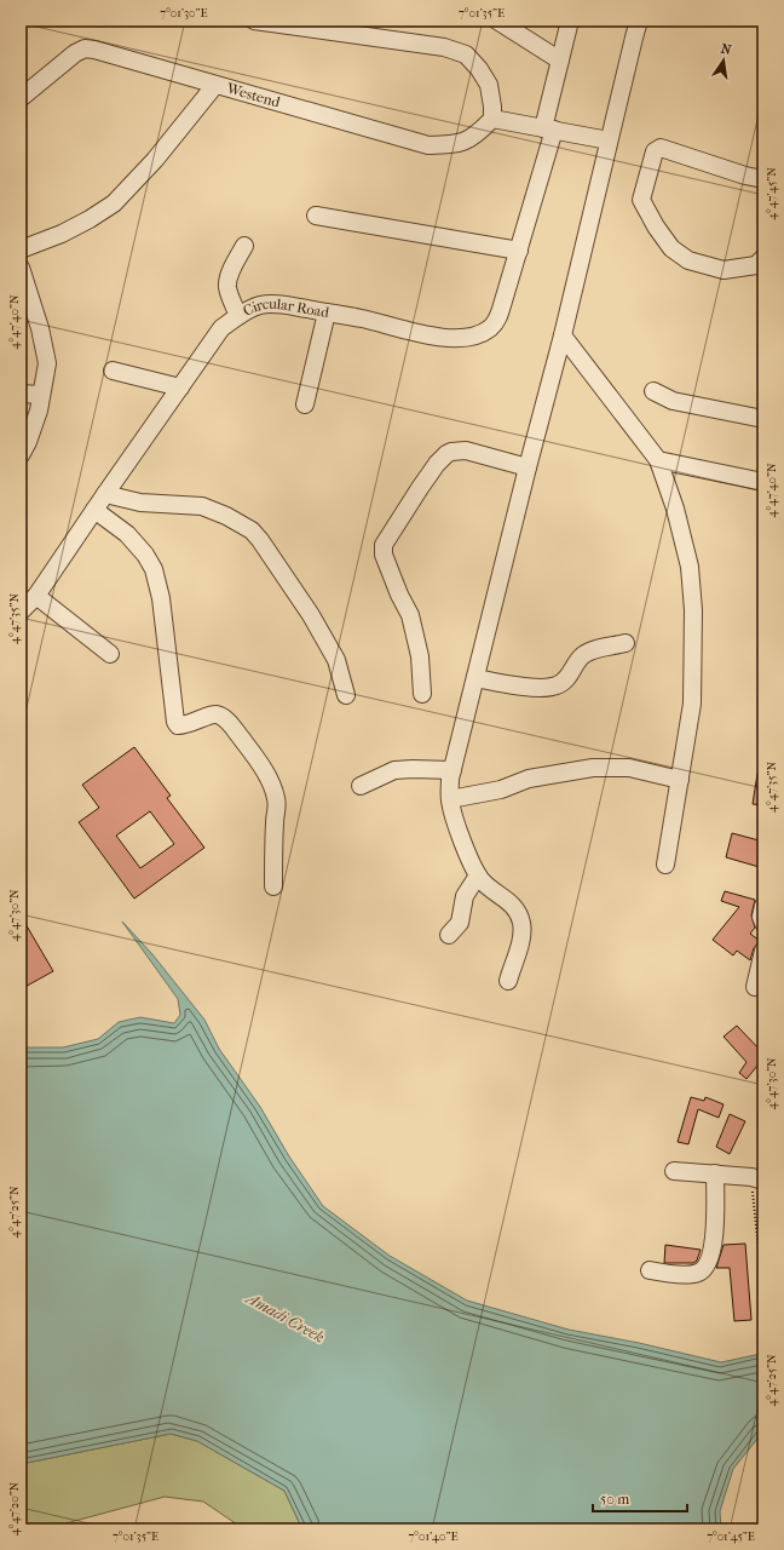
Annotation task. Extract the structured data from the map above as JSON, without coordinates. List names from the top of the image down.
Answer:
{
  "streets": {
    "street": ["Westend", "Circular Road"]
  },
  "water": ["Amadi Creek"],
  "scale_bar": "50 m",
  "north": "top",
  "coordinates": [
    "7°01'30\"E",
    "7°01'35\"E",
    "4°47'45\"N",
    "4°47'40\"N",
    "4°47'35\"N",
    "4°47'30\"N",
    "4°47'25\"N",
    "4°47'20\"N",
    "7°01'40\"E",
    "7°01'45\"E"
  ]
}
